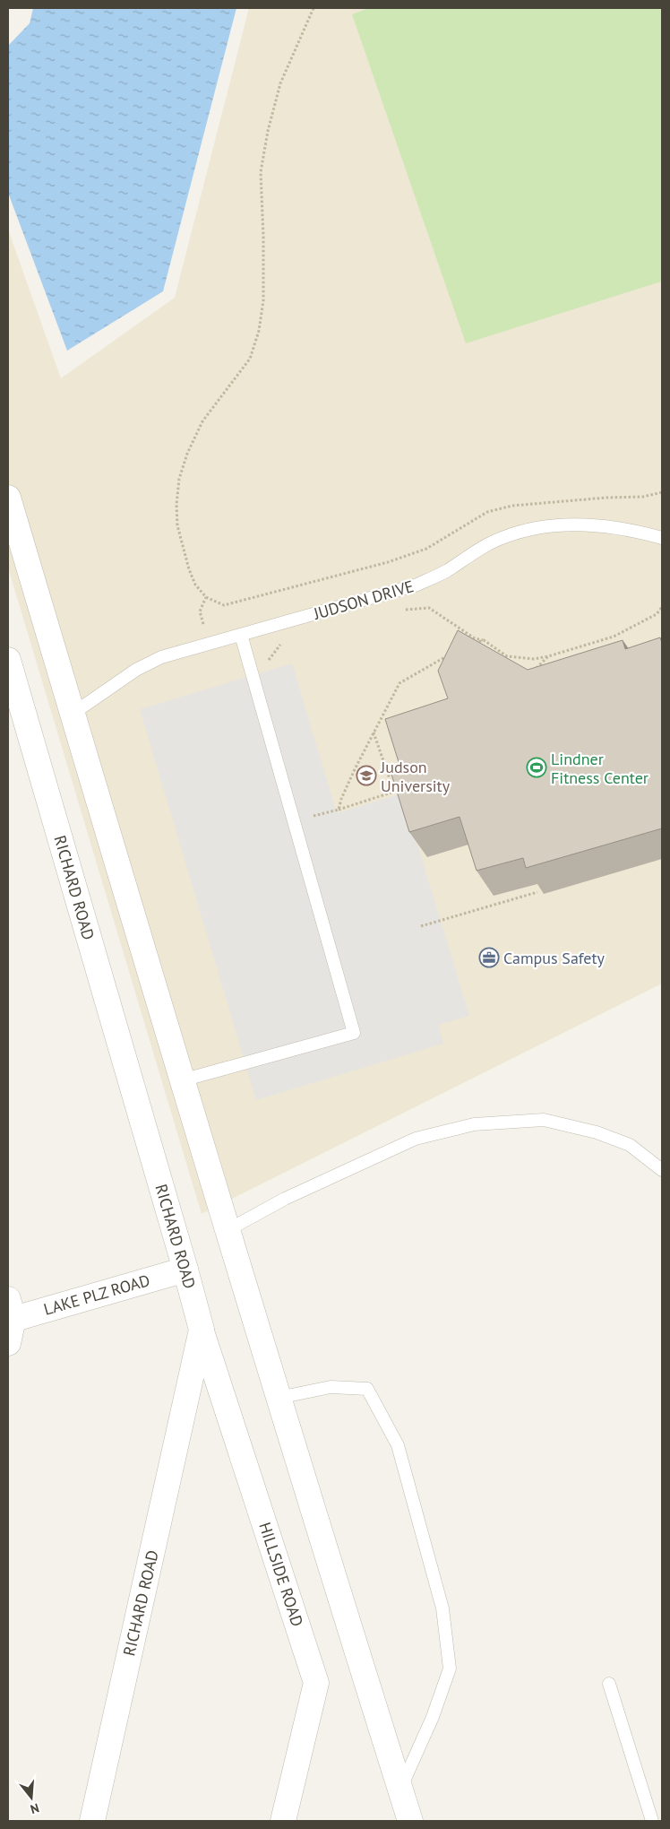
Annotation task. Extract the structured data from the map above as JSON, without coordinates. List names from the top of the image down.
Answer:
{
  "streets": {
    "street": ["RICHARD ROAD", "LAKE PLZ ROAD", "HILLSIDE ROAD"],
    "lane": ["JUDSON DRIVE"]
  },
  "crossings": [
    ["RICHARD ROAD", "LAKE PLZ ROAD"],
    ["RICHARD ROAD", "HILLSIDE ROAD"]
  ],
  "places": {
    "sports": ["Lindner Fitness Center"],
    "school or university": ["Judson University"],
    "office": ["Campus Safety"]
  },
  "north": "bottom"
}
